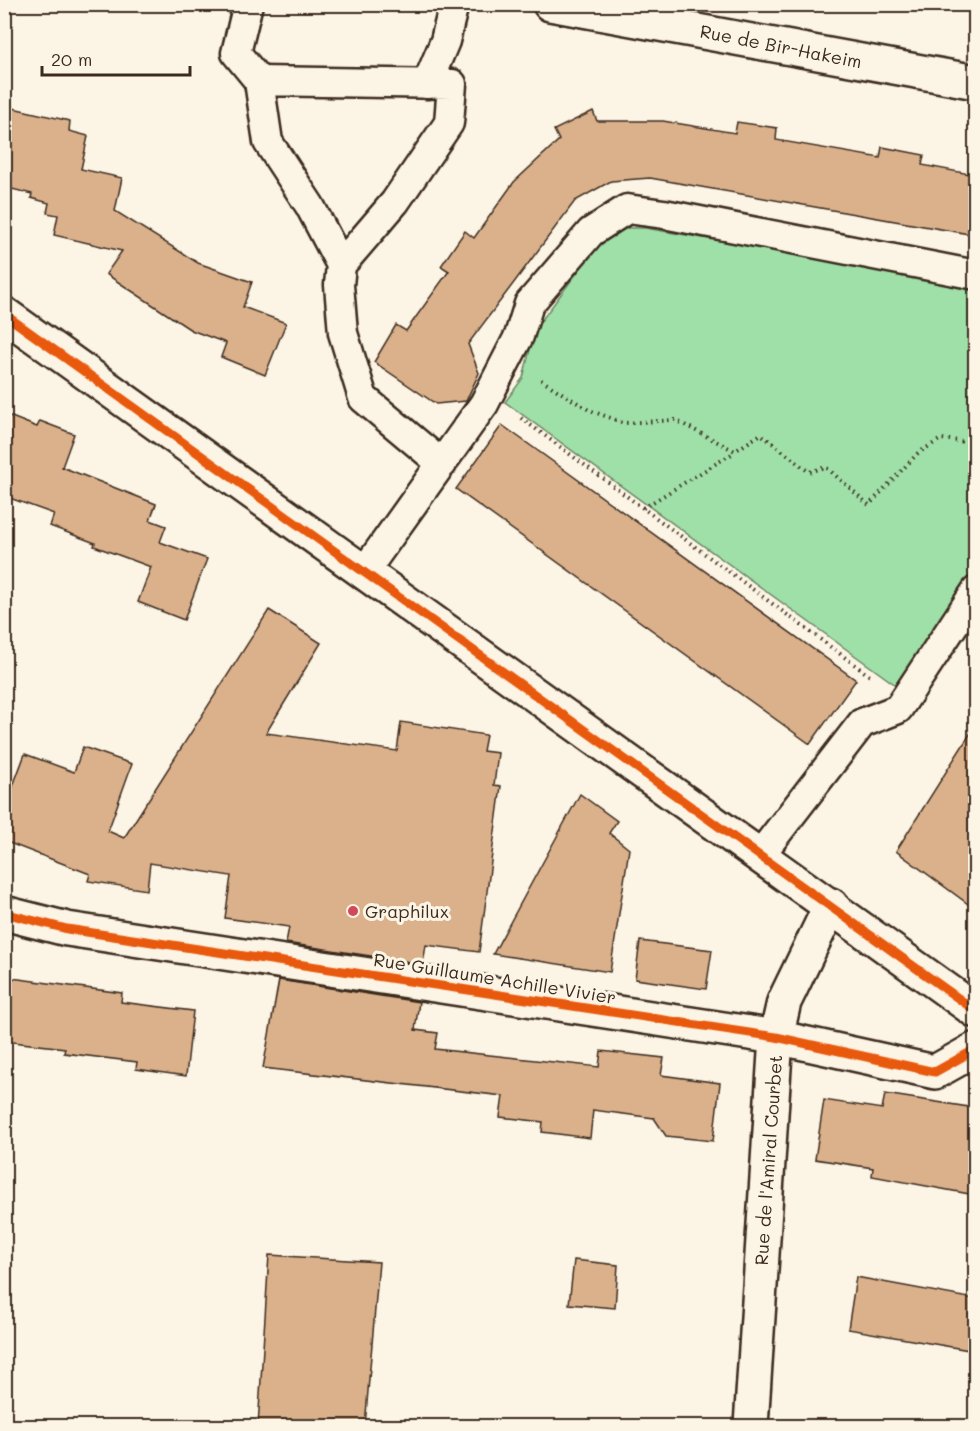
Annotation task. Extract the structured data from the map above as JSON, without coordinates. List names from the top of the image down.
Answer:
{
  "streets": {
    "street": ["Rue de Bir-Hakeim", "Rue Guillaume Achille Vivier", "Rue de l'Amiral Courbet"]
  },
  "crossings": [
    ["Rue Guillaume Achille Vivier", "Rue de l'Amiral Courbet"]
  ],
  "places": ["Graphilux"],
  "scale_bar": "20 m"
}
